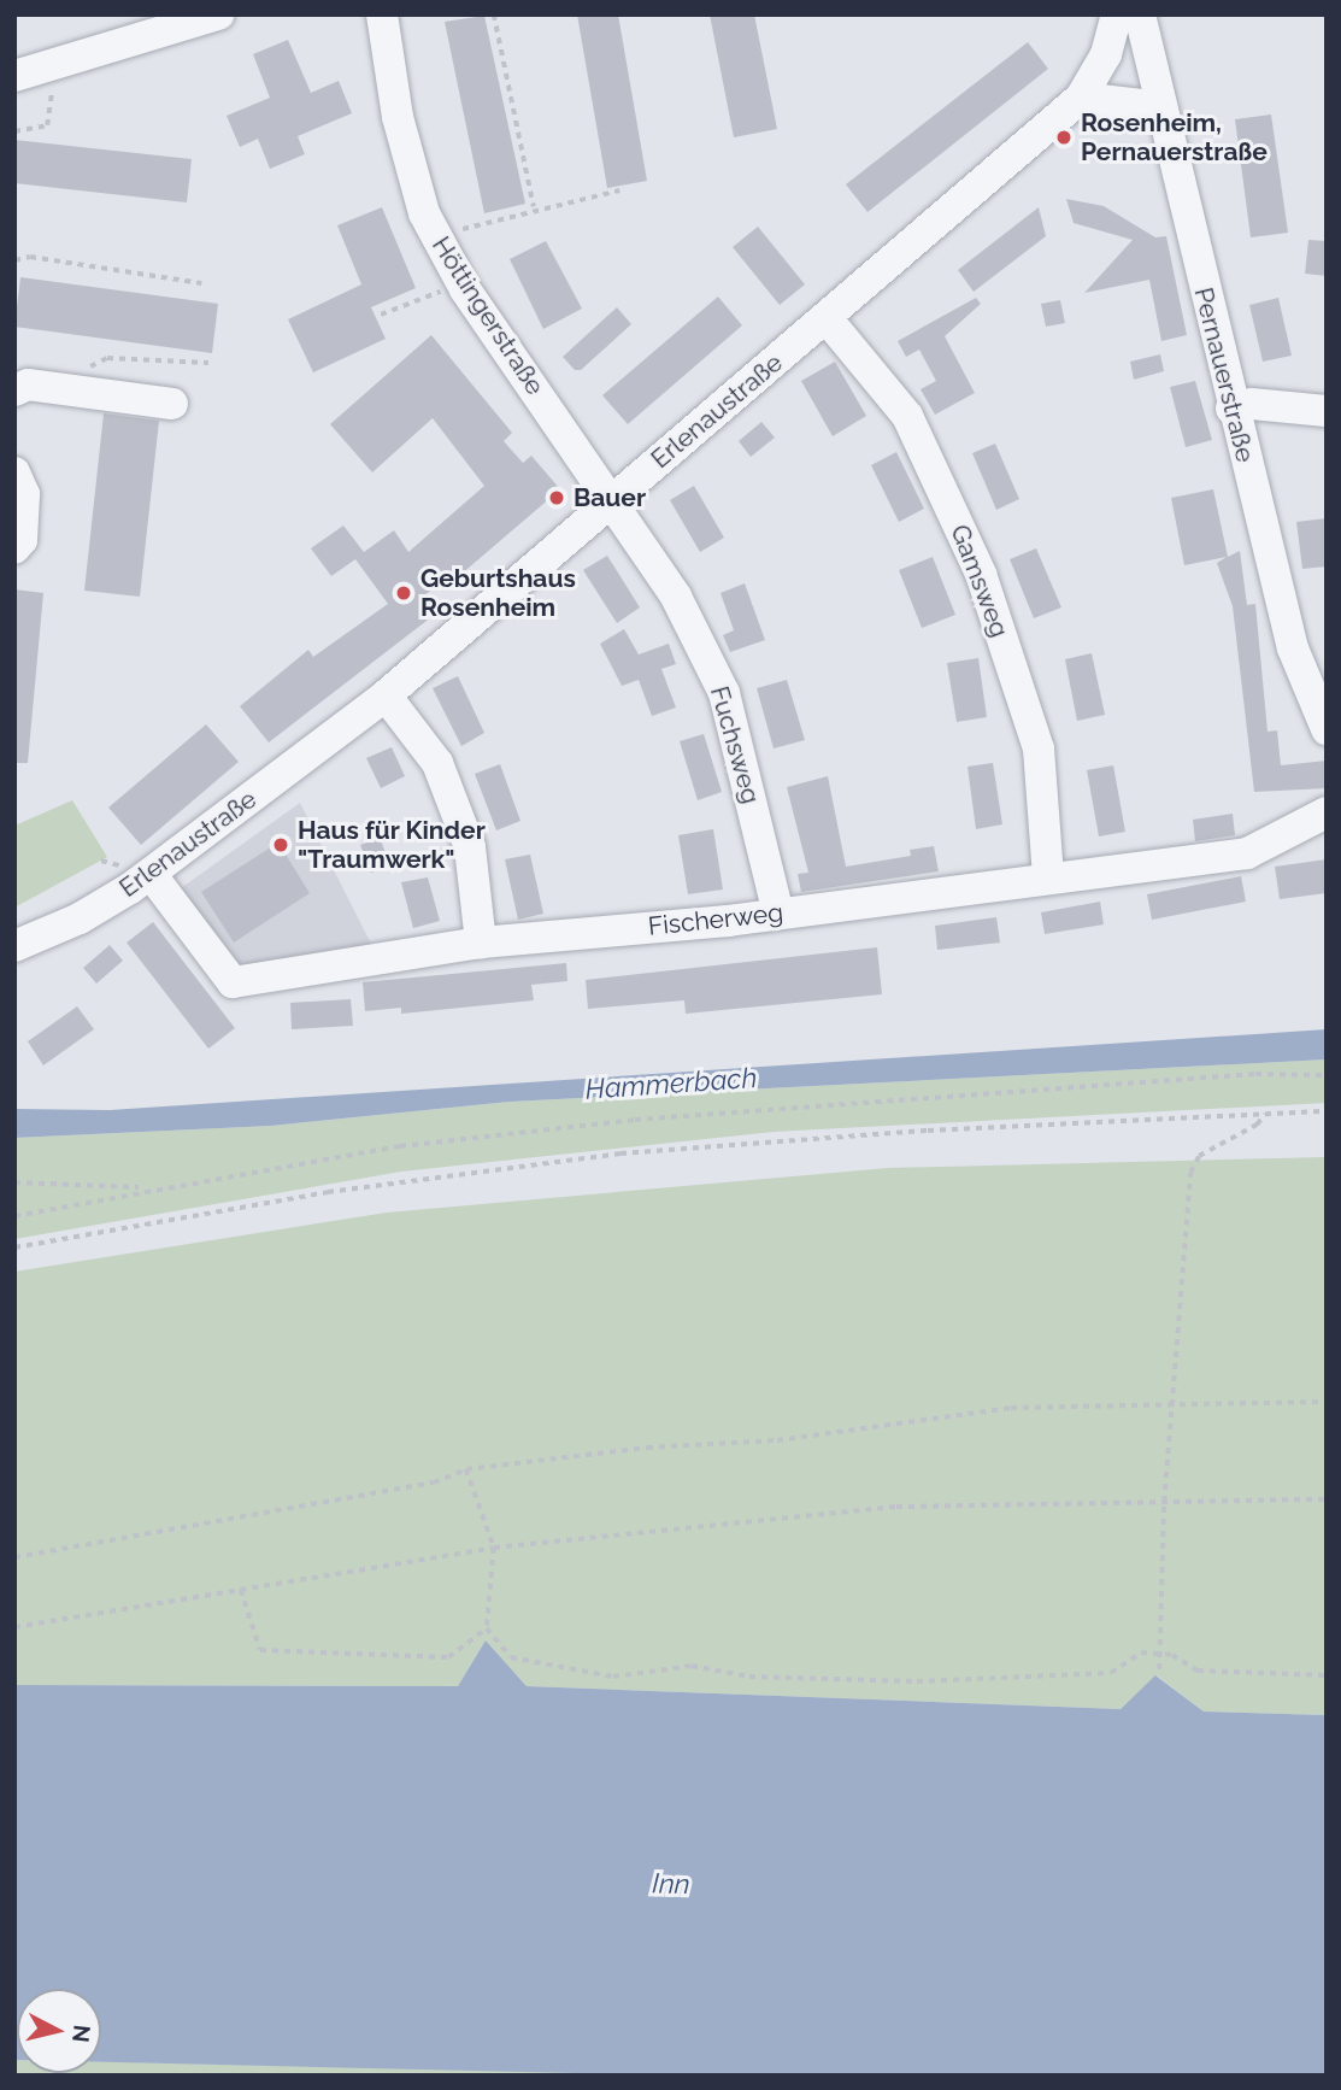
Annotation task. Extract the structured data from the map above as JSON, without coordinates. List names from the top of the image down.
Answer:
{
  "streets": {
    "street": [
      "Höttingerstraße",
      "Pernauerstraße",
      "Erlenaustraße",
      "Gamsweg",
      "Fuchsweg",
      "Fischerweg"
    ]
  },
  "crossings": [
    ["Höttingerstraße", "Erlenaustraße"],
    ["Höttingerstraße", "Fuchsweg"],
    ["Erlenaustraße", "Gamsweg"],
    ["Erlenaustraße", "Fuchsweg"],
    ["Erlenaustraße", "Fischerweg"],
    ["Gamsweg", "Fischerweg"],
    ["Fuchsweg", "Fischerweg"]
  ],
  "water": ["Hammerbach", "Inn"],
  "places": [
    "Rosenheim, Pernauerstraße",
    "Bauer",
    "Geburtshaus Rosenheim",
    "Haus für Kinder \"Traumwerk\""
  ],
  "north": "right"
}
